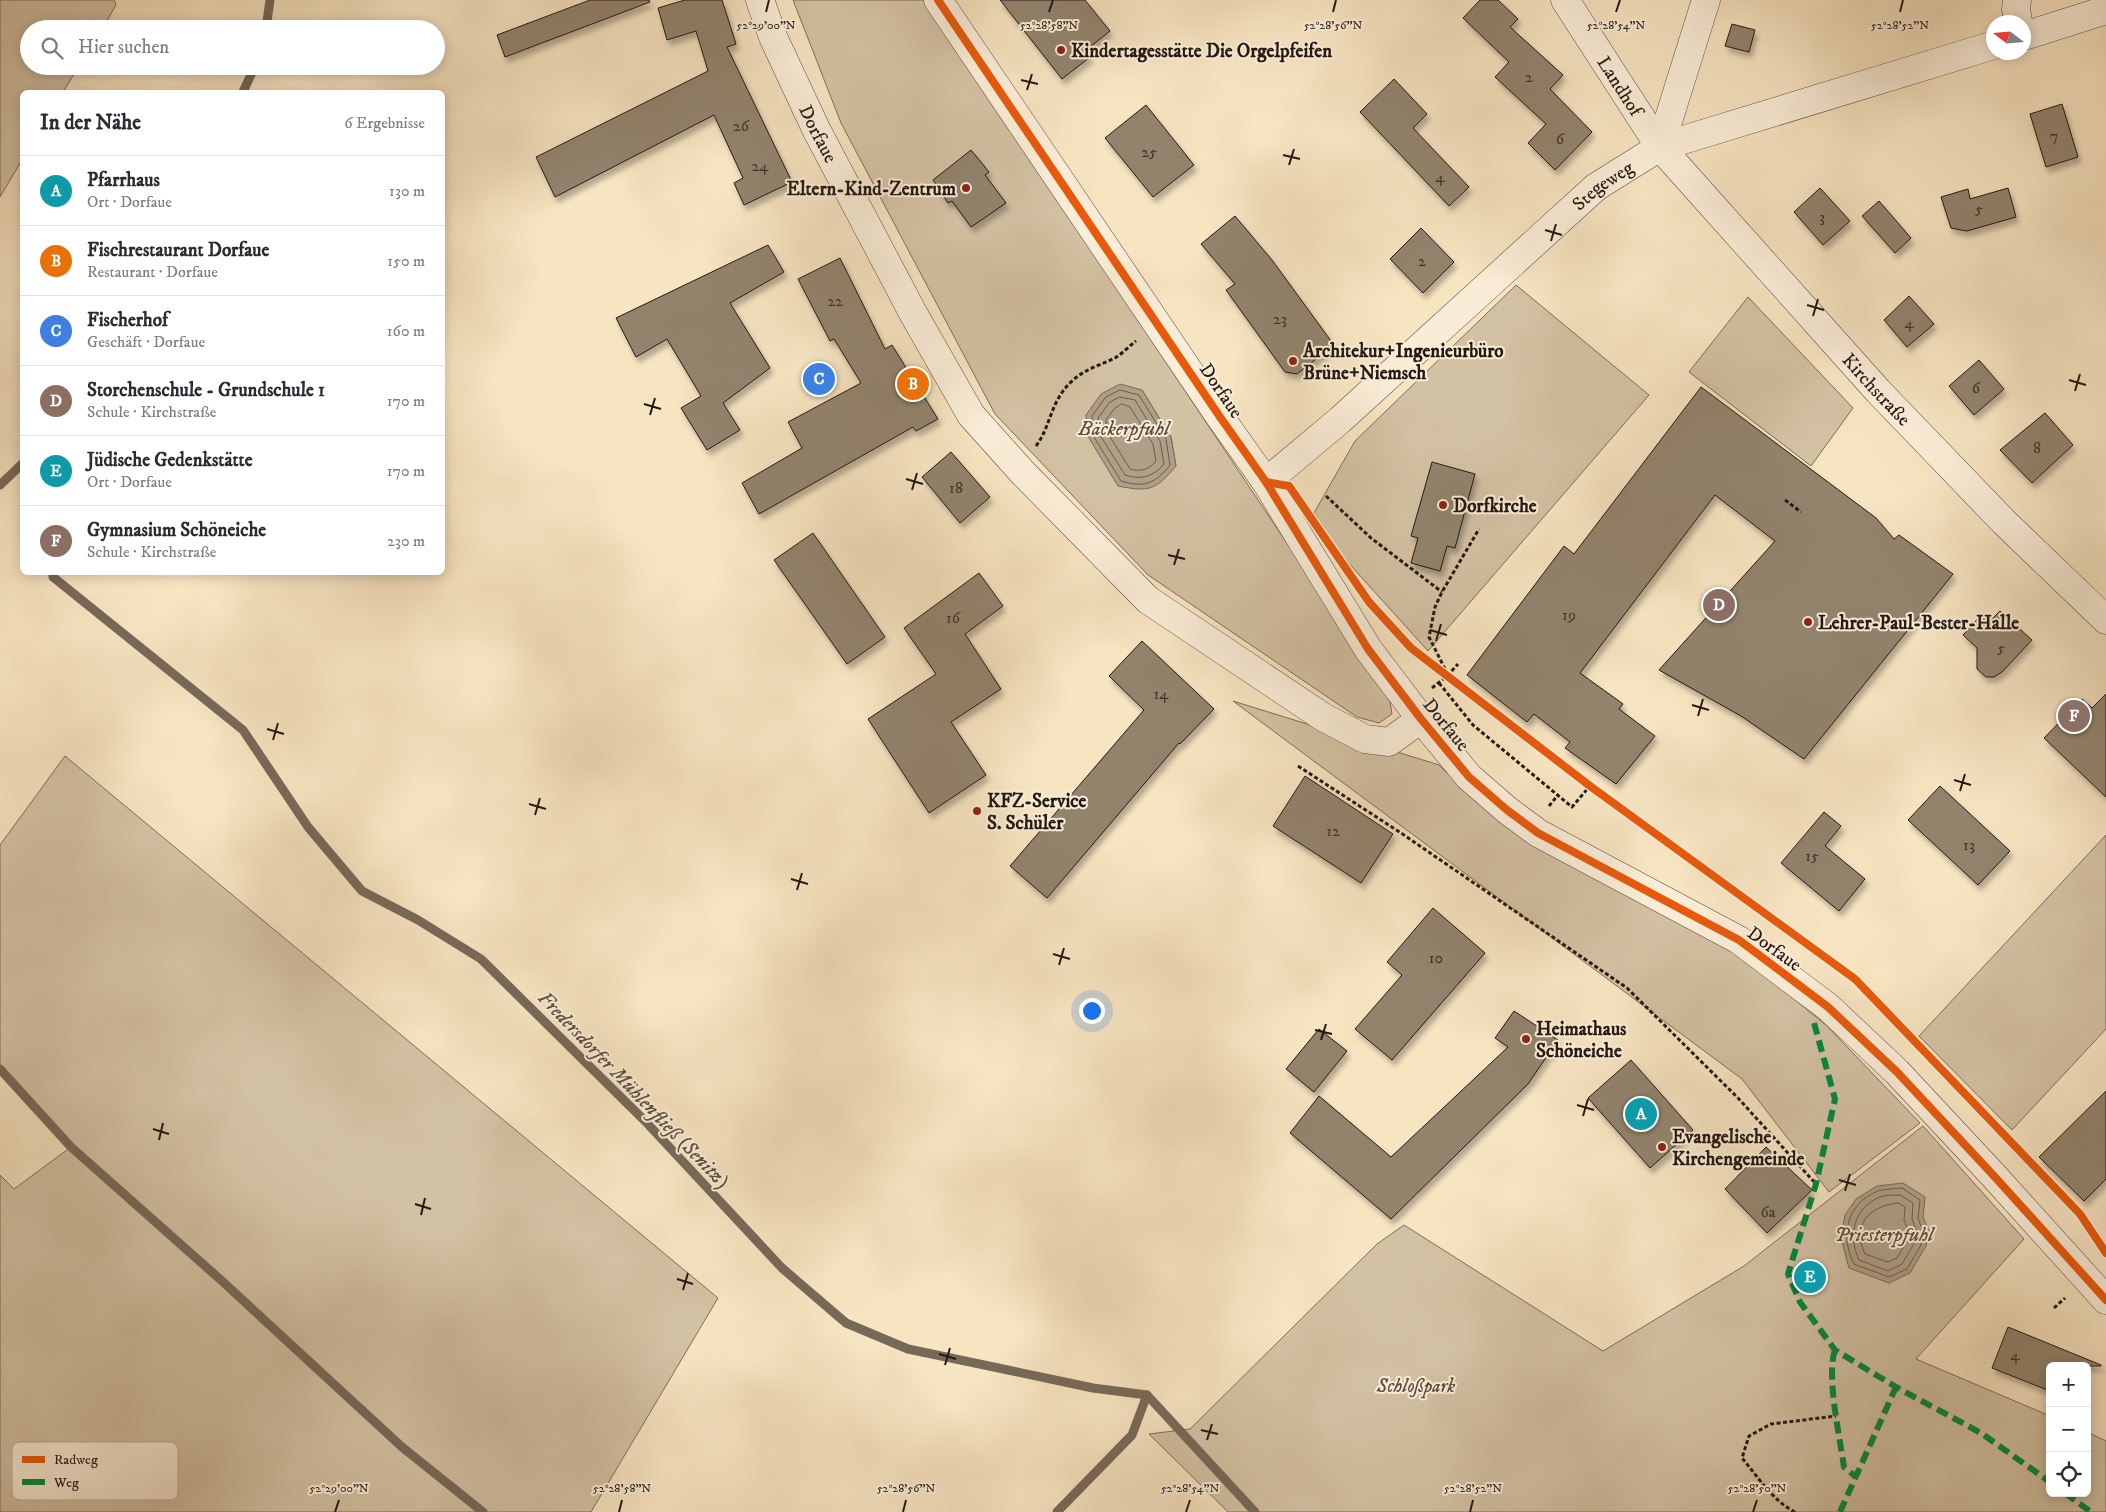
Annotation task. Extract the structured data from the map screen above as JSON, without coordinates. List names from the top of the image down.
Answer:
{
  "streets": {
    "street": [
      "Landhof",
      "Dorfaue",
      "Stegeweg",
      "Kirchstraße"
    ]
  },
  "crossings": [
    ["Landhof", "Stegeweg"],
    ["Landhof", "Kirchstraße"],
    ["Dorfaue", "Stegeweg"],
    ["Stegeweg", "Kirchstraße"]
  ],
  "water": ["Bäckerpfuhl", "Fredersdorfer Mühlenfließ (Senitz)", "Priesterpfuhl"],
  "parks": ["Schloßpark"],
  "places": [
    "Kindertagesstätte Die Orgelpfeifen",
    "Eltern-Kind-Zentrum",
    "Architekur+Ingenieurbüro Brüne+Niemsch",
    "Dorfkirche",
    "Lehrer-Paul-Bester-Halle",
    "KFZ-Service S. Schüler",
    "Heimathaus Schöneiche",
    "Evangelische Kirchengemeinde"
  ],
  "house_numbers": [
    "2",
    "26",
    "7",
    "6",
    "25",
    "24",
    "4",
    "5",
    "3",
    "2",
    "22",
    "23",
    "4",
    "6",
    "8",
    "18",
    "19",
    "16",
    "5",
    "14",
    "12",
    "13",
    "15",
    "10",
    "6a",
    "4"
  ],
  "legend": ["Radweg", "Weg"],
  "north": "left",
  "page": {
    "search": "Hier suchen",
    "heading": ["In der Nähe", "6 Ergebnisse"],
    "list": [
      {
        "mark": "A",
        "name": "Pfarrhaus",
        "note": "Ort · Dorfaue",
        "value": "130 m"
      },
      {
        "mark": "B",
        "name": "Fischrestaurant Dorfaue",
        "note": "Restaurant · Dorfaue",
        "value": "150 m"
      },
      {
        "mark": "C",
        "name": "Fischerhof",
        "note": "Geschäft · Dorfaue",
        "value": "160 m"
      },
      {
        "mark": "D",
        "name": "Storchenschule - Grundschule 1",
        "note": "Schule · Kirchstraße",
        "value": "170 m"
      },
      {
        "mark": "E",
        "name": "Jüdische Gedenkstätte",
        "note": "Ort · Dorfaue",
        "value": "170 m"
      },
      {
        "mark": "F",
        "name": "Gymnasium Schöneiche",
        "note": "Schule · Kirchstraße",
        "value": "230 m"
      }
    ],
    "pins": [
      "C",
      "B",
      "D",
      "F",
      "A",
      "E"
    ],
    "map_buttons": ["+", "−"]
  },
  "coordinates": [
    "52°29'00\"N",
    "52°28'58\"N",
    "52°28'56\"N",
    "52°28'54\"N",
    "52°28'52\"N",
    "52°28'50\"N"
  ]
}
